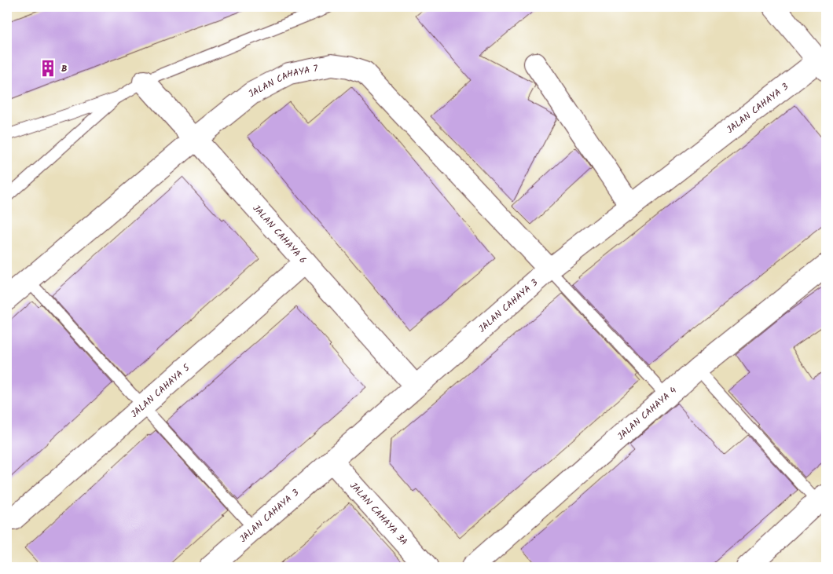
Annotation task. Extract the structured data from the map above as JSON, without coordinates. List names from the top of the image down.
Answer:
{
  "streets": {
    "street": [
      "JALAN CAHAYA 7",
      "JALAN CAHAYA 3",
      "JALAN CAHAYA 6",
      "JALAN CAHAYA 5",
      "JALAN CAHAYA 4",
      "JALAN CAHAYA 3A"
    ]
  },
  "crossings": [
    ["JALAN CAHAYA 7", "JALAN CAHAYA 3"],
    ["JALAN CAHAYA 7", "JALAN CAHAYA 6"],
    ["JALAN CAHAYA 3", "JALAN CAHAYA 6"],
    ["JALAN CAHAYA 3", "JALAN CAHAYA 3A"],
    ["JALAN CAHAYA 6", "JALAN CAHAYA 5"]
  ],
  "places": {
    "building": ["B"]
  }
}
